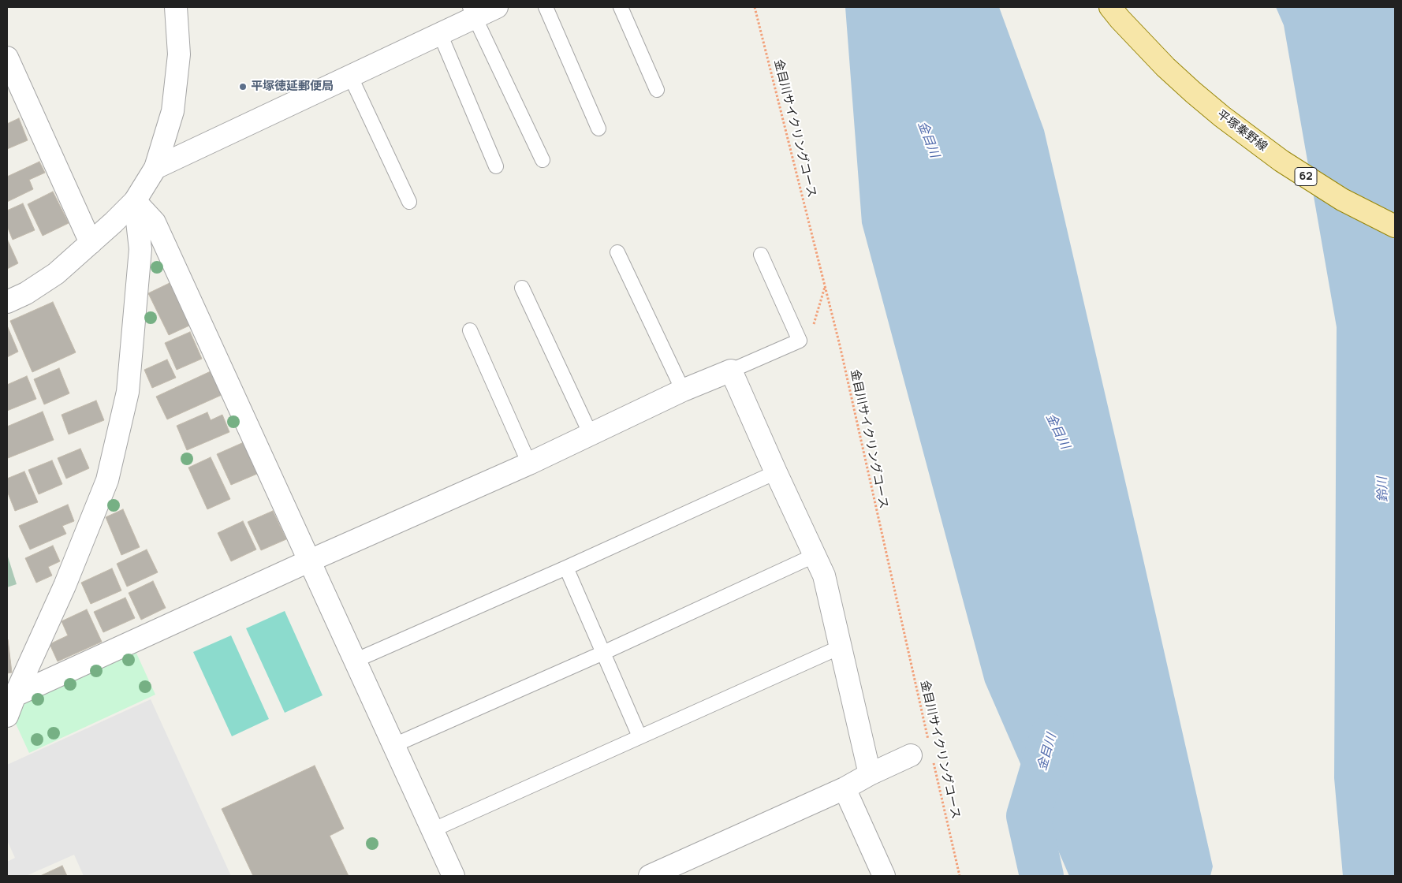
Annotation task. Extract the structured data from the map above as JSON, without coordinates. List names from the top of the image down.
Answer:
{
  "streets": {
    "main road": ["平塚秦野線", "62"],
    "path": ["金目川サイクリングコース"]
  },
  "water": ["金目川", "鈴川"],
  "places": ["平塚徳延郵便局"]
}
